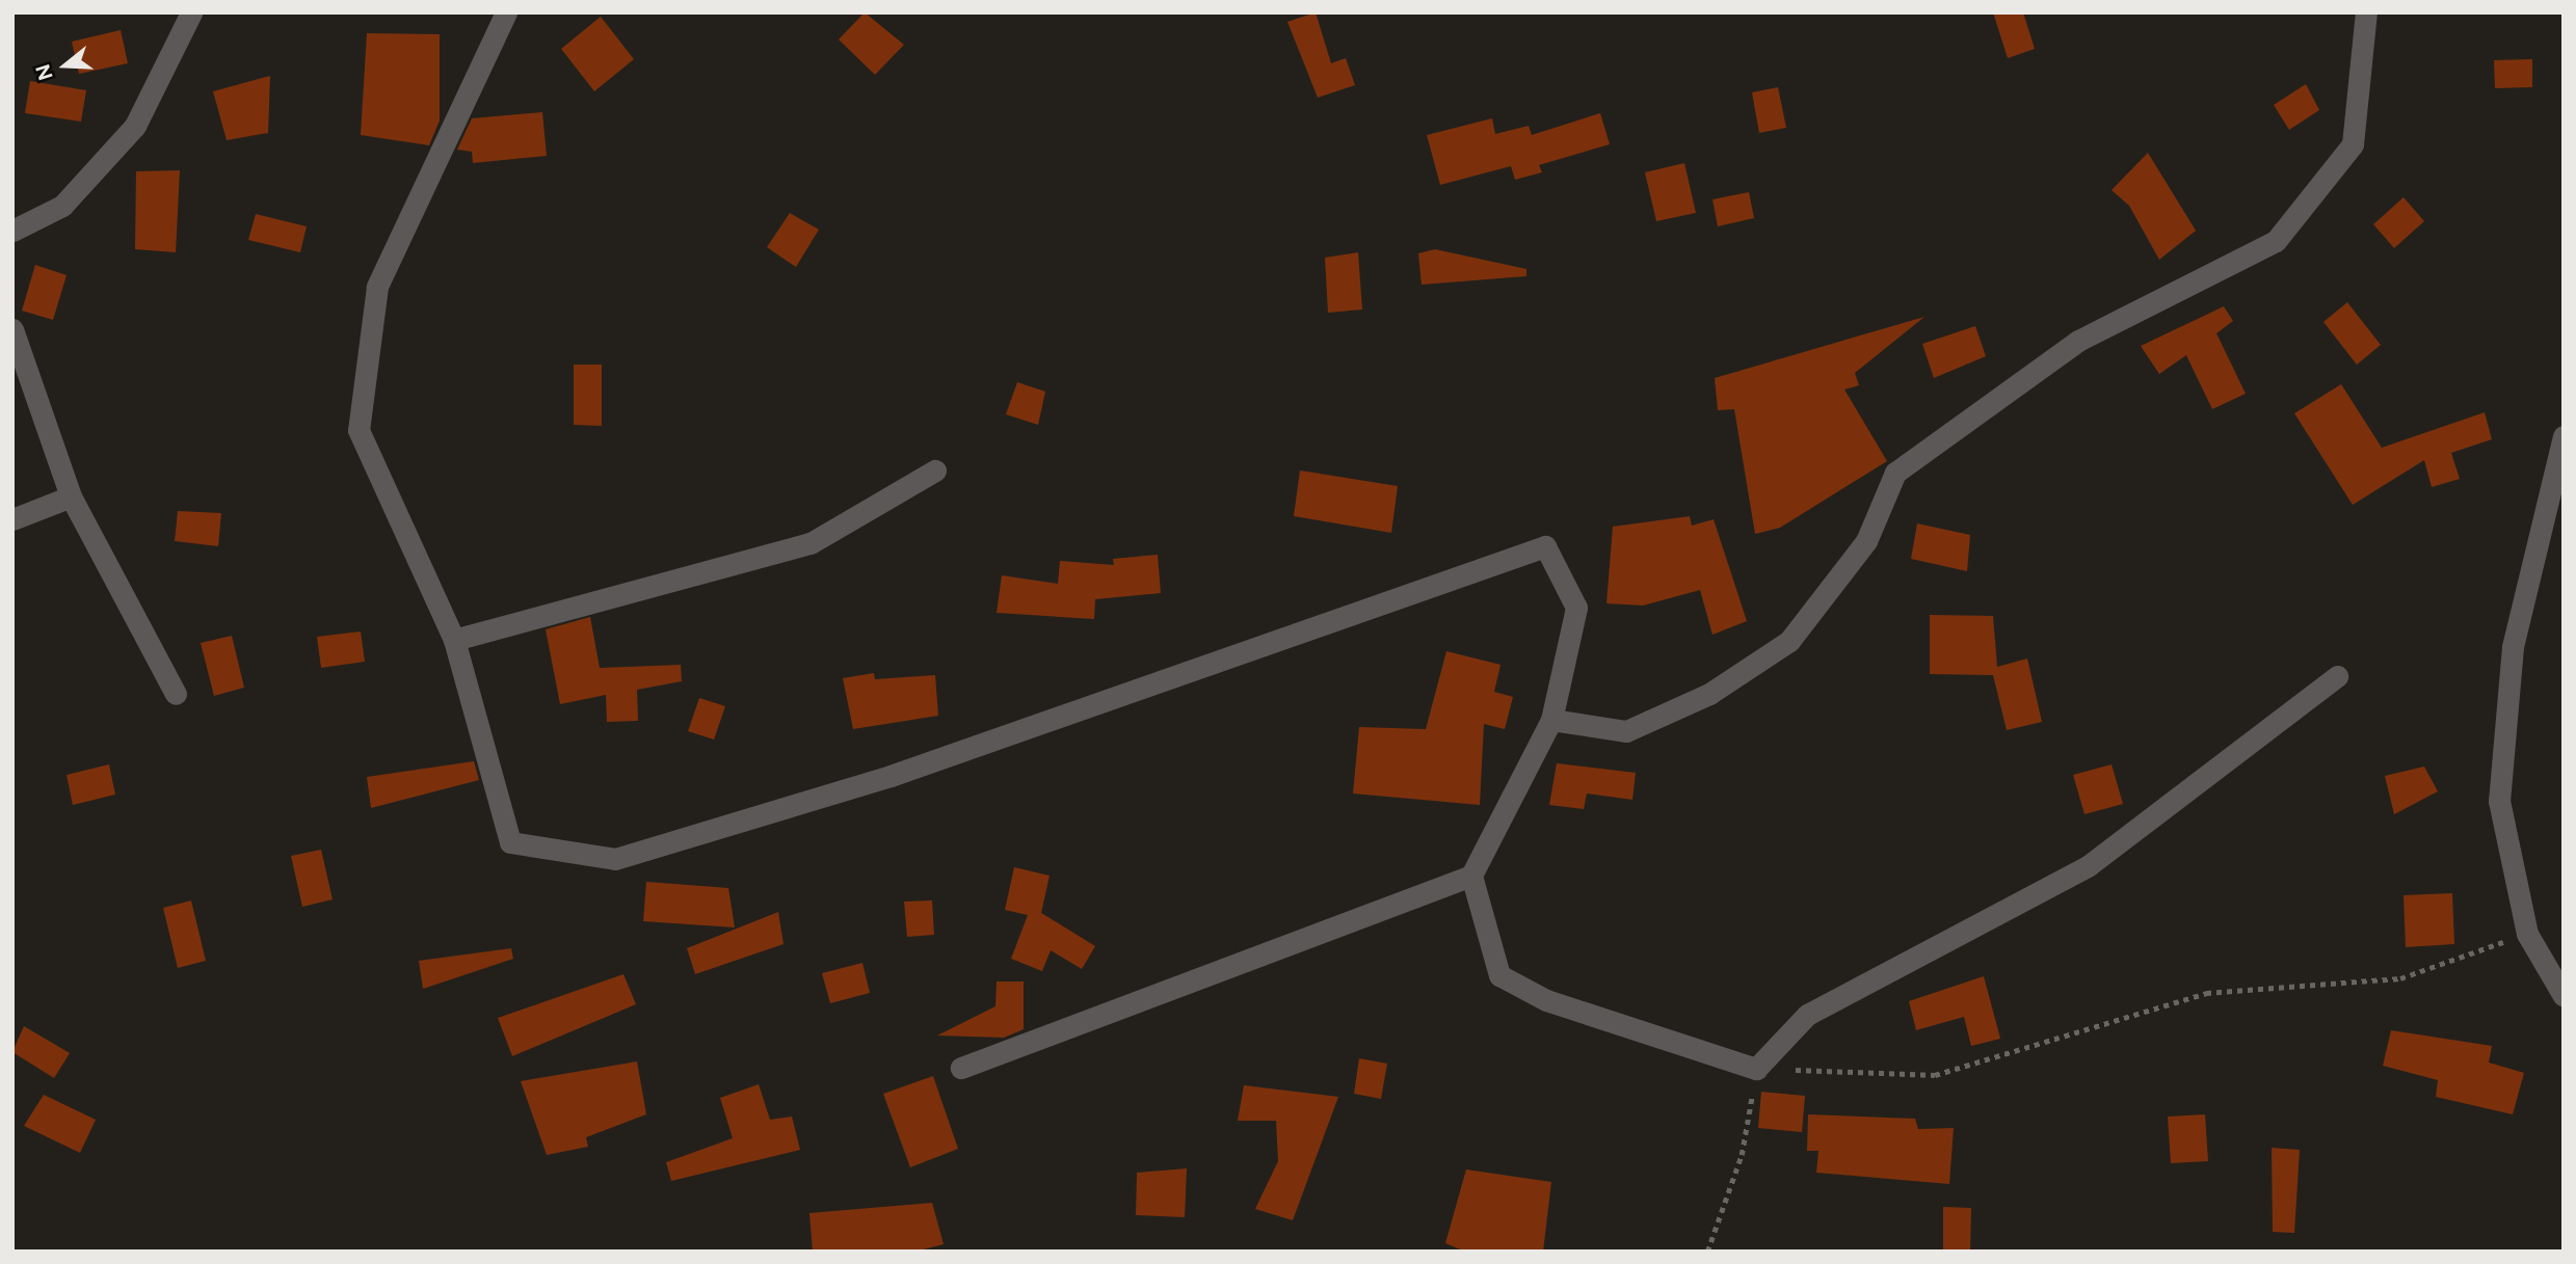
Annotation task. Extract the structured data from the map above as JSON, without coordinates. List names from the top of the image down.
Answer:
{
  "north": "left"
}
